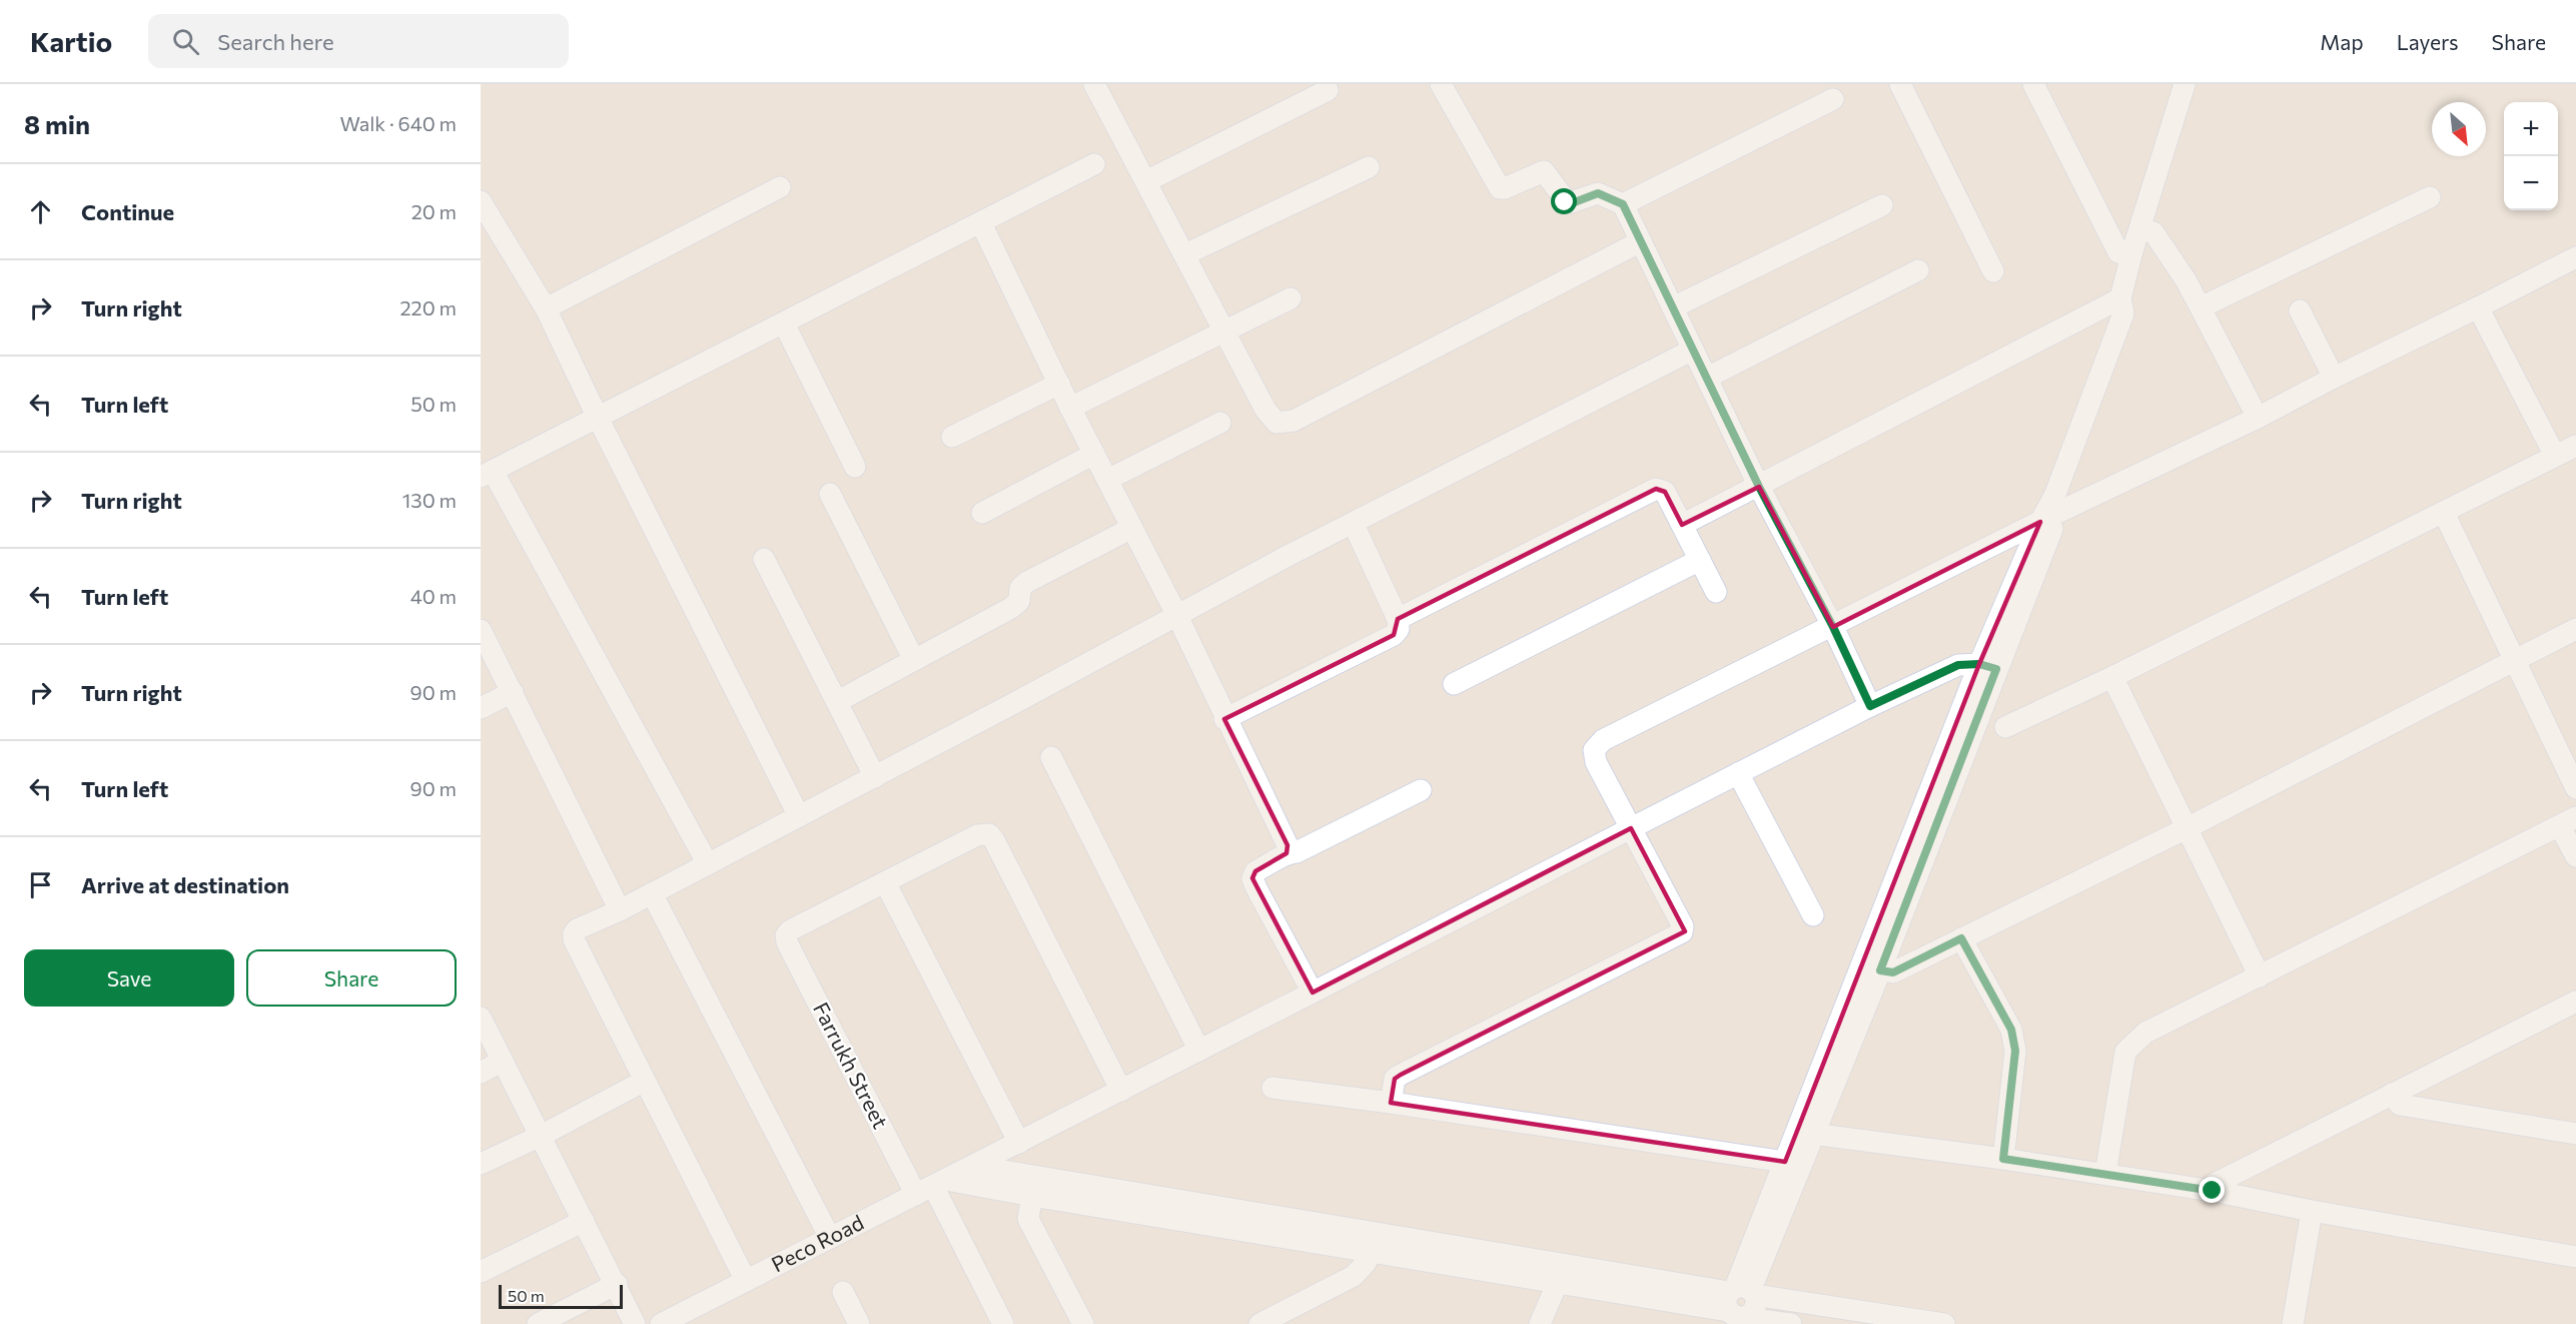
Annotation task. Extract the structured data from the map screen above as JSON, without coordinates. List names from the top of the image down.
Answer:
{
  "streets": {
    "street": ["Farrukh Street", "Peco Road"]
  },
  "crossings": [
    ["Farrukh Street", "Peco Road"]
  ],
  "scale_bar": "50 m",
  "north": "bottom right",
  "page": {
    "header": "Kartio",
    "search": "Search here",
    "nav": ["Map", "Layers", "Share"],
    "heading": ["8 min", "Walk · 640 m"],
    "map_buttons": ["+", "−"],
    "list": [
      ["Continue", "20 m"],
      ["Turn right", "220 m"],
      ["Turn left", "50 m"],
      ["Turn right", "130 m"],
      ["Turn left", "40 m"],
      ["Turn right", "90 m"],
      ["Turn left", "90 m"],
      "Arrive at destination"
    ],
    "buttons": ["Save", "Share"],
    "scale": "50 m"
  }
}
